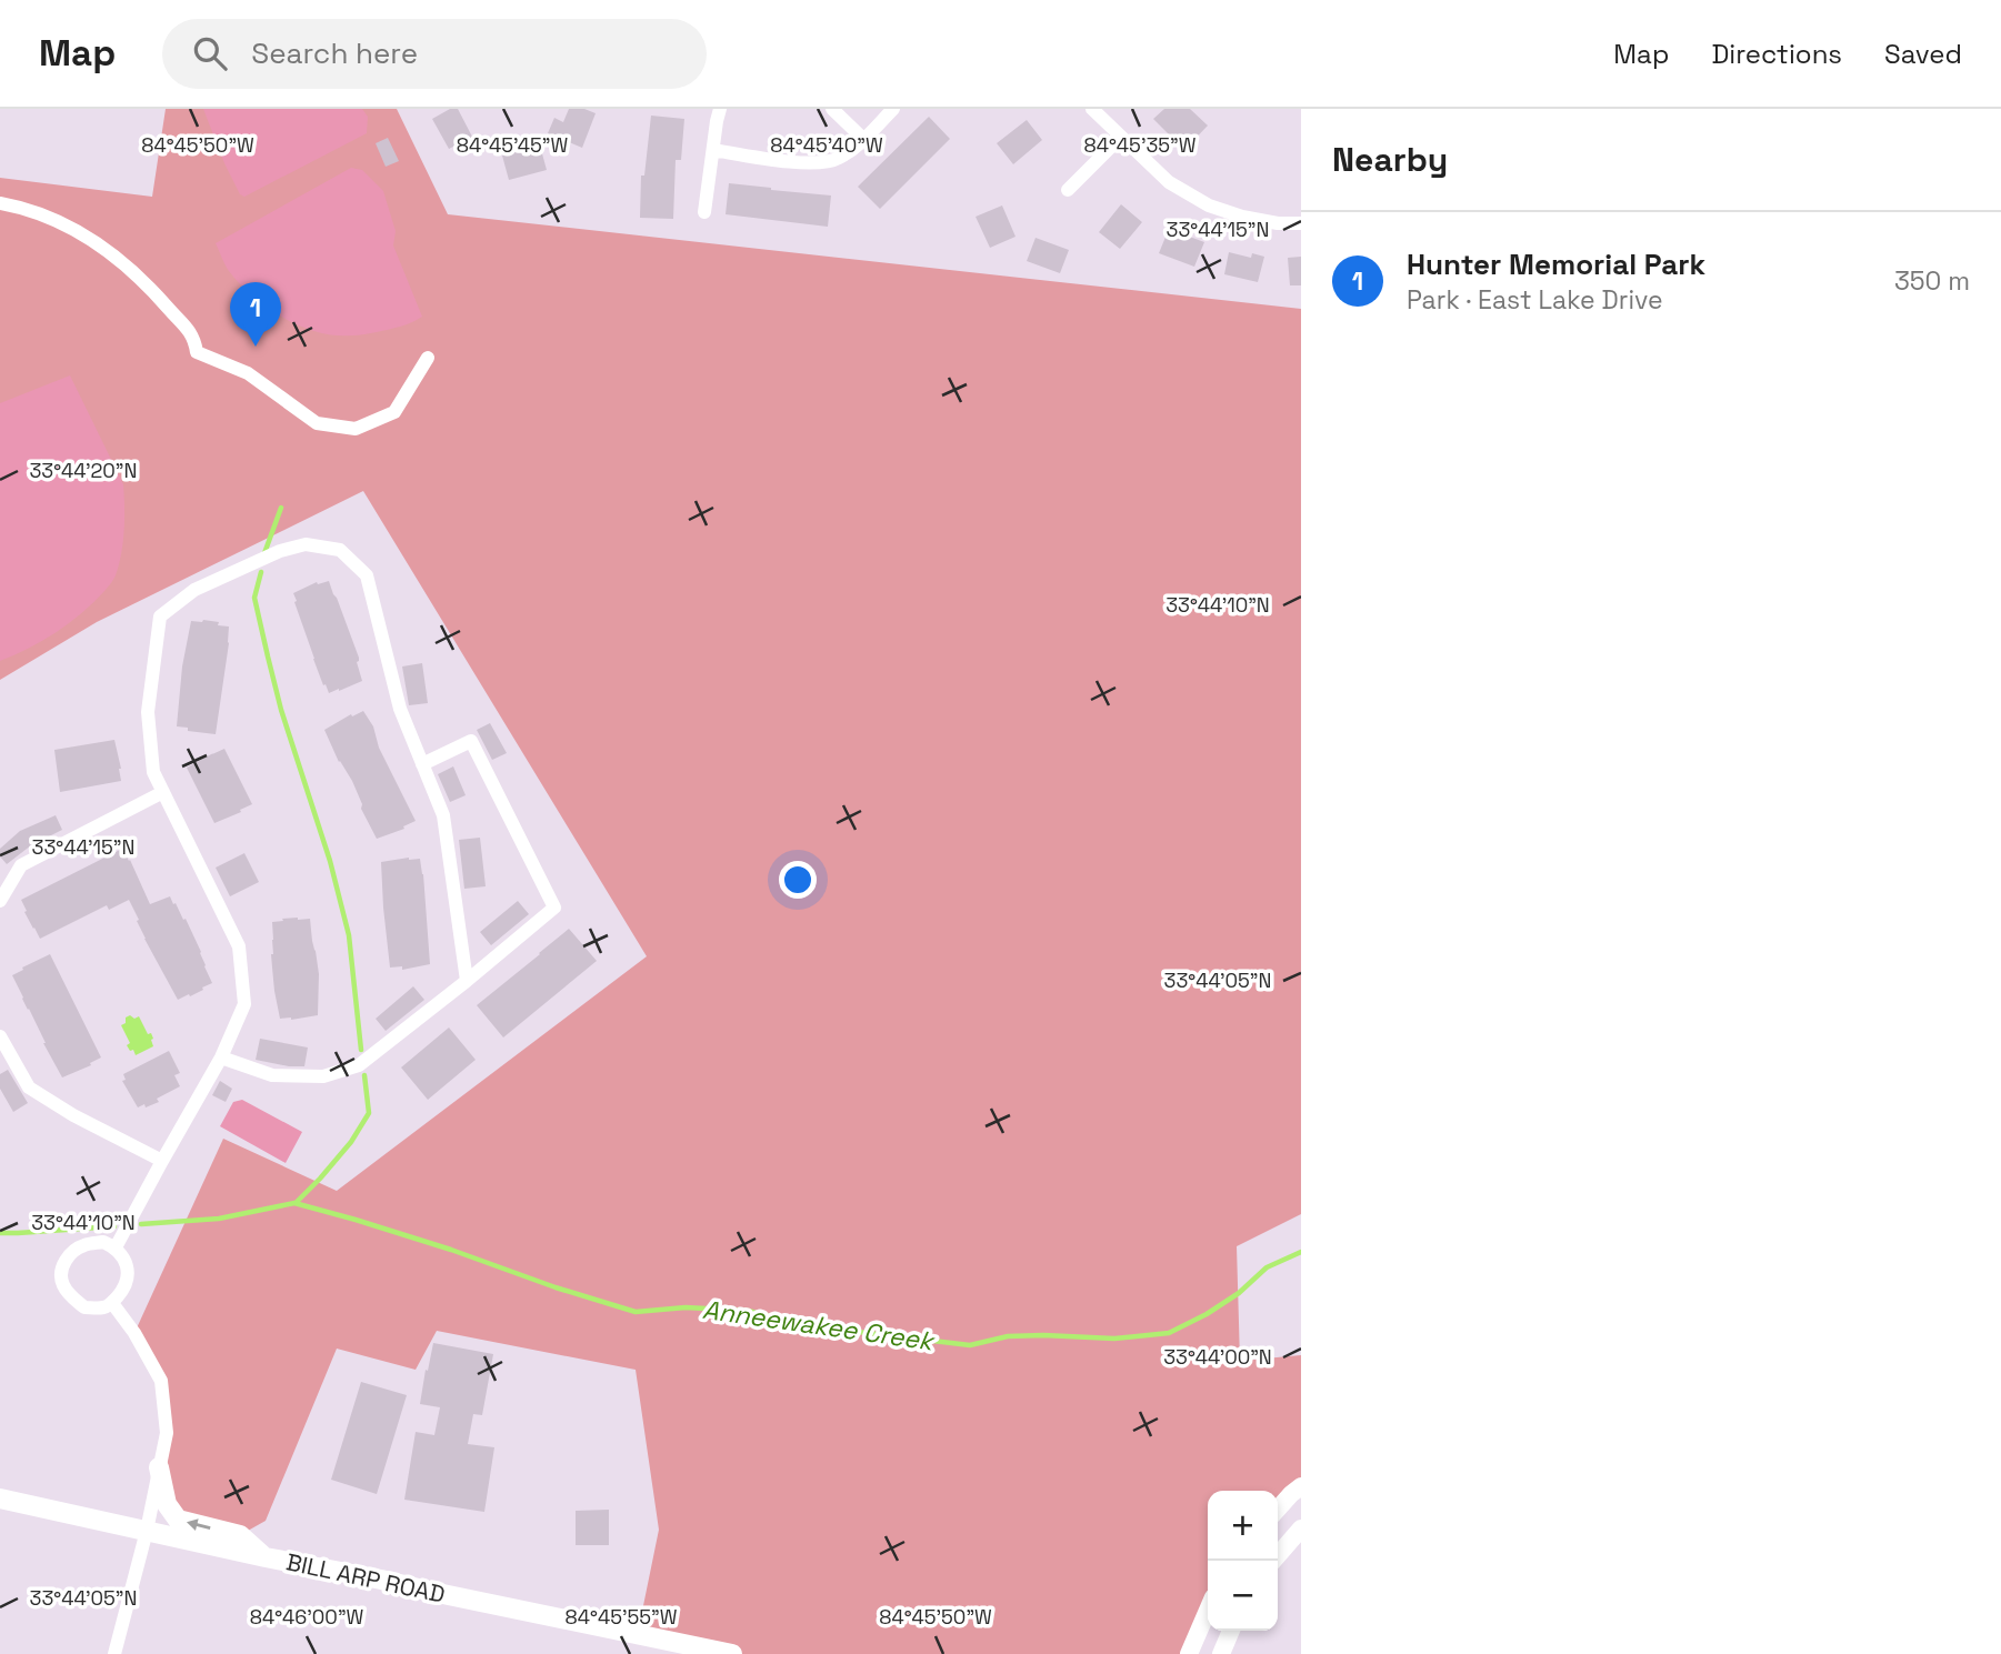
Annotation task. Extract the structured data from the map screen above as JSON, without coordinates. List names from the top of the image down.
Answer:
{
  "streets": {
    "main road": ["BILL ARP ROAD"]
  },
  "water": ["Anneewakee Creek"],
  "page": {
    "header": "Map",
    "search": "Search here",
    "nav": ["Map", "Directions", "Saved"],
    "heading": "Nearby",
    "list": [
      {
        "mark": "1",
        "name": "Hunter Memorial Park",
        "note": "Park · East Lake Drive",
        "value": "350 m"
      }
    ],
    "pins": "1",
    "map_buttons": ["+", "−"]
  },
  "coordinates": [
    "84°45'50\"W",
    "84°45'45\"W",
    "84°45'40\"W",
    "84°45'35\"W",
    "33°44'15\"N",
    "33°44'20\"N",
    "33°44'10\"N",
    "33°44'05\"N",
    "33°44'00\"N",
    "84°46'00\"W",
    "84°45'55\"W"
  ]
}
